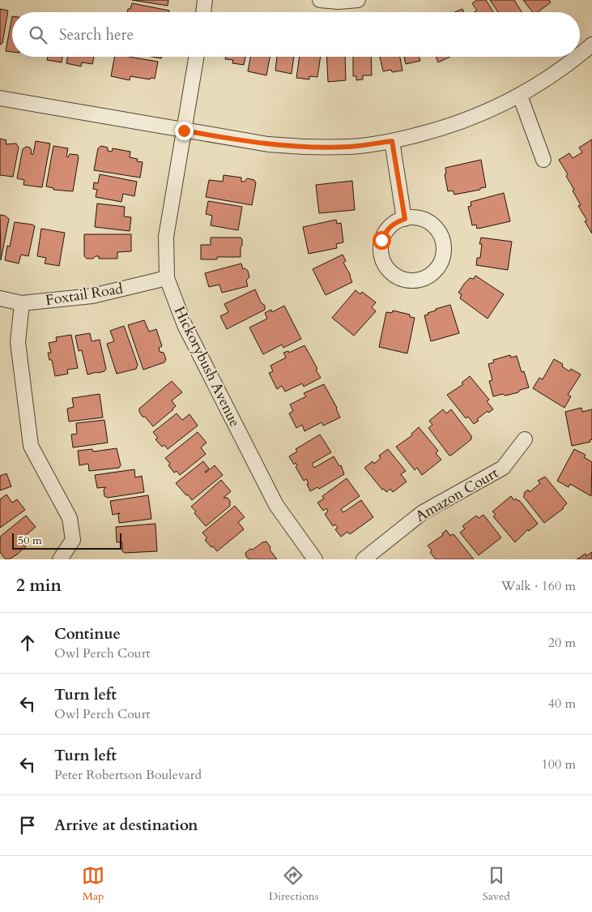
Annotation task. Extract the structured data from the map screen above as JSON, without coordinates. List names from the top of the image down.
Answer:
{
  "streets": {
    "street": ["Foxtail Road", "Hickorybush Avenue", "Amazon Court"]
  },
  "crossings": [
    ["Foxtail Road", "Hickorybush Avenue"]
  ],
  "scale_bar": "50 m",
  "page": {
    "search": "Search here",
    "scale": "50 m",
    "heading": ["2 min", "Walk · 160 m"],
    "list": [
      ["Continue", "Owl Perch Court", "20 m"],
      ["Turn left", "Owl Perch Court", "40 m"],
      ["Turn left", "Peter Robertson Boulevard", "100 m"],
      "Arrive at destination"
    ],
    "nav": ["Map", "Directions", "Saved"]
  }
}
